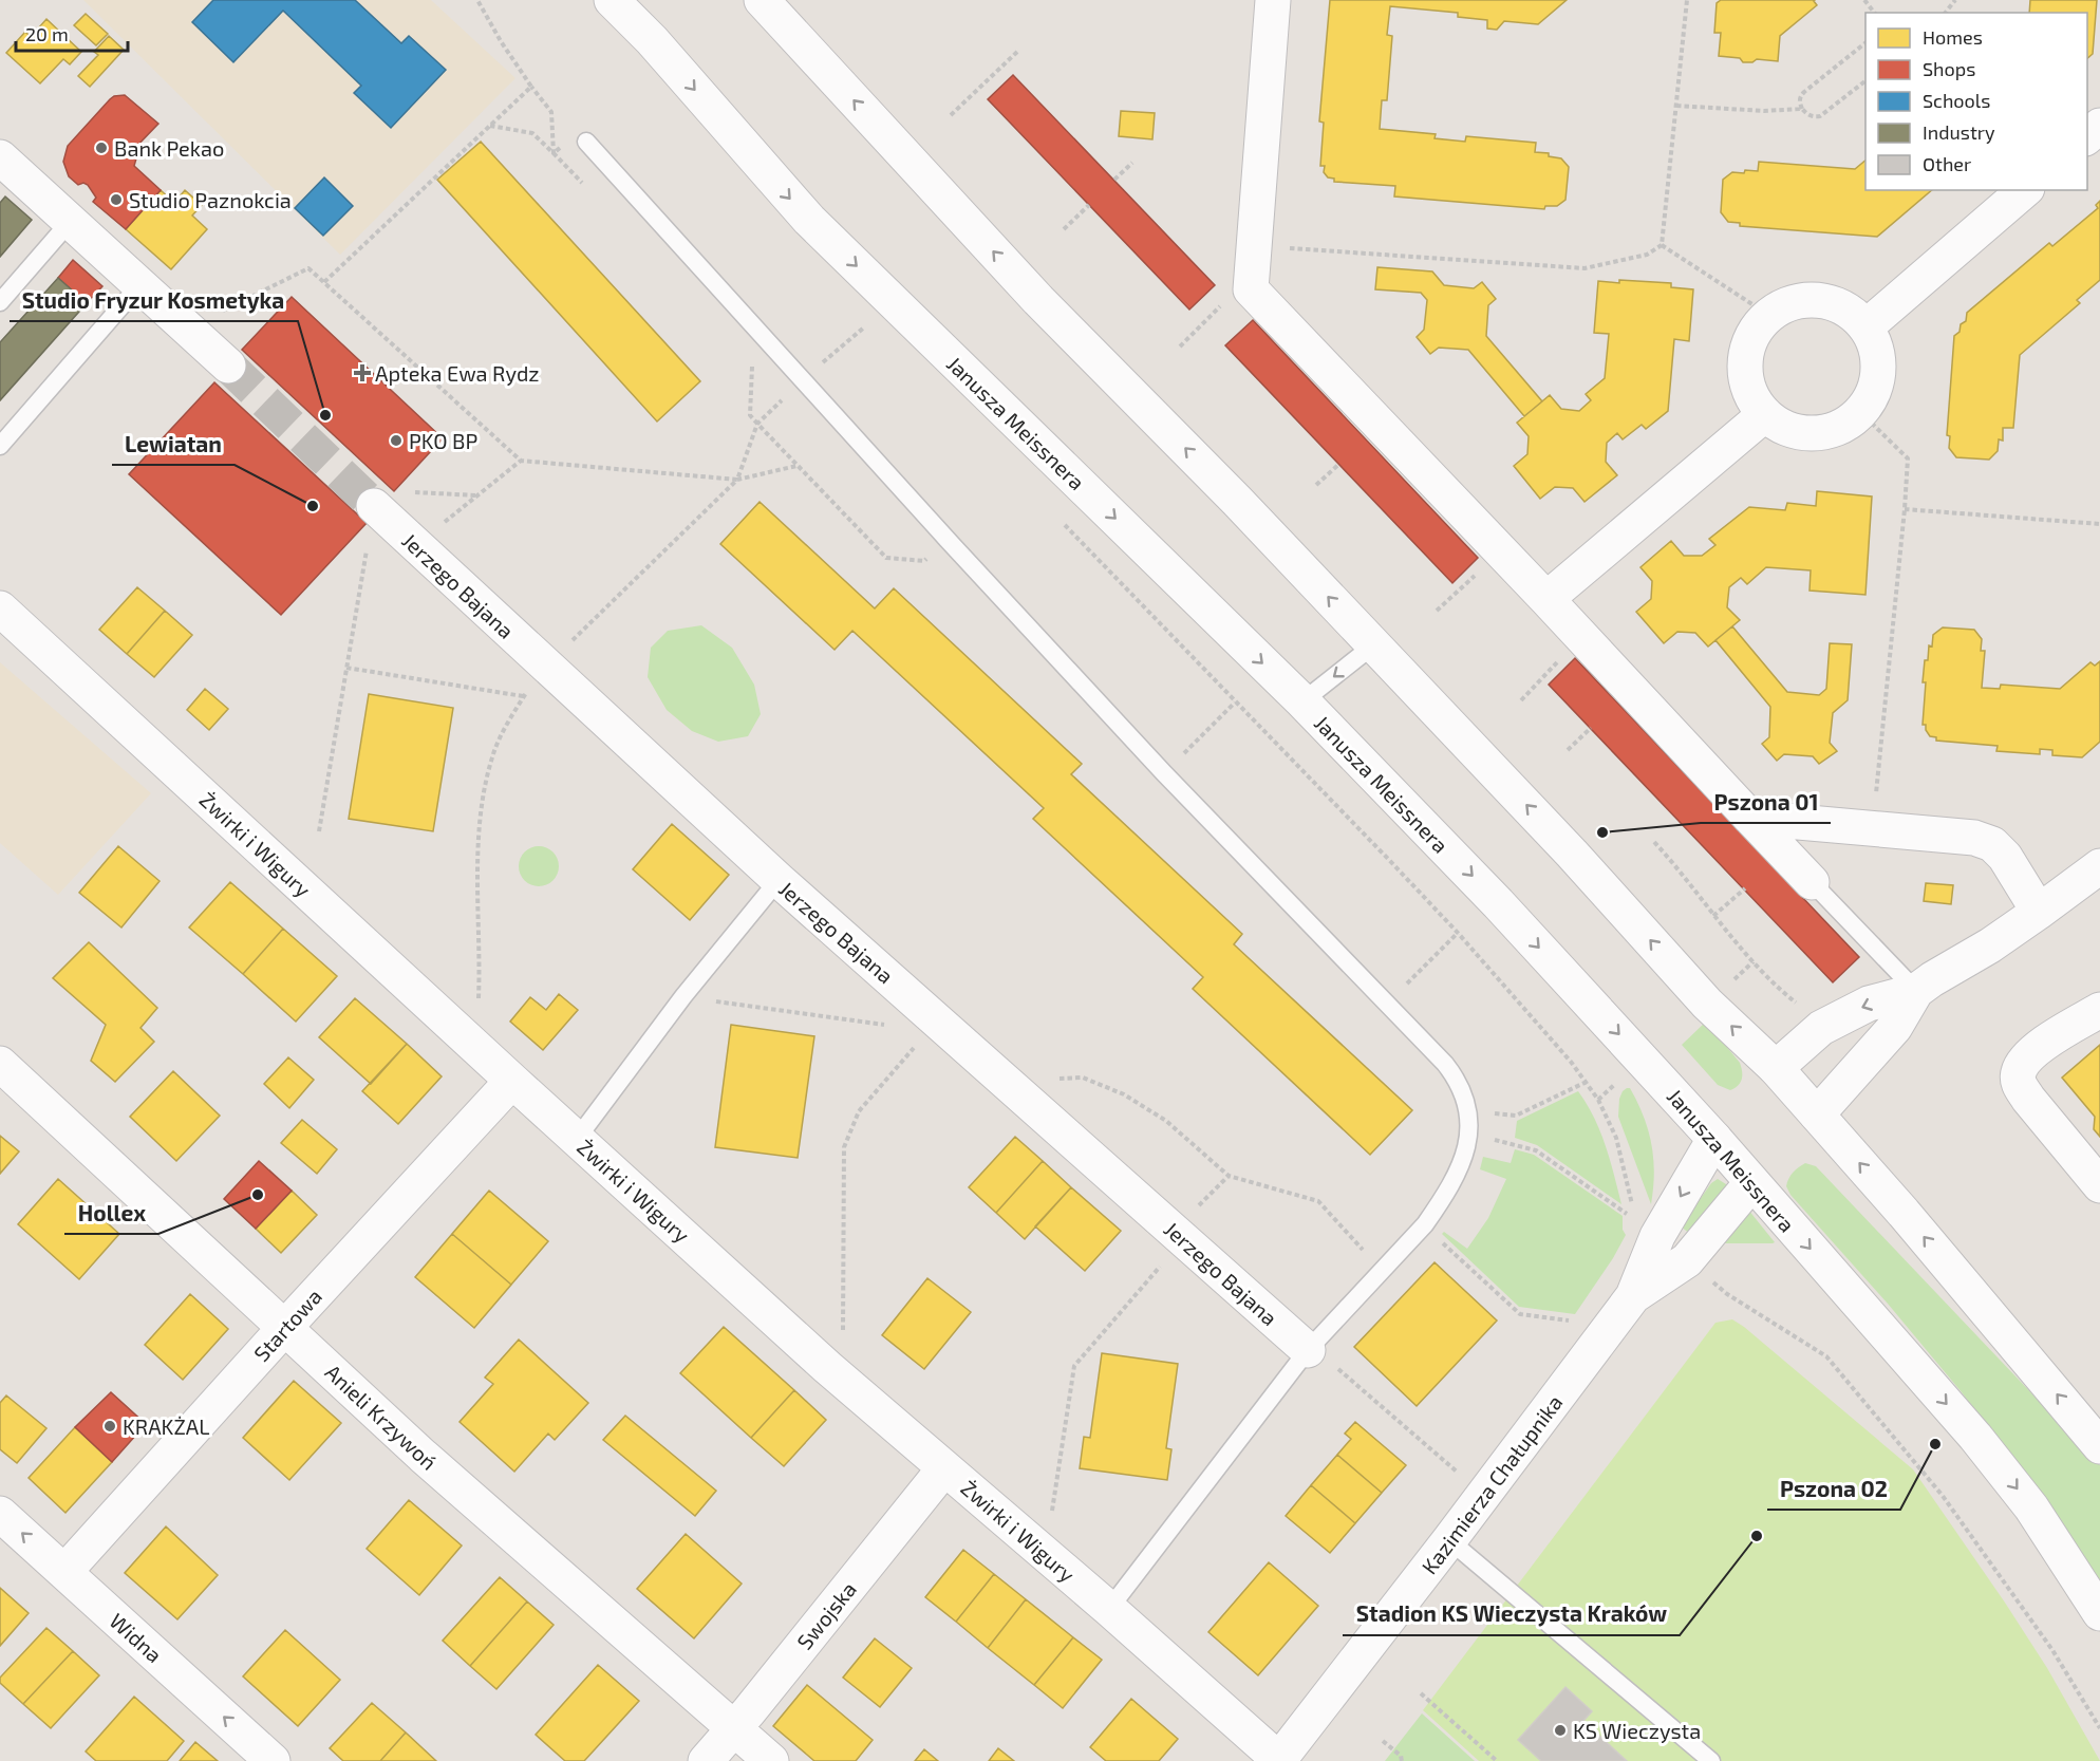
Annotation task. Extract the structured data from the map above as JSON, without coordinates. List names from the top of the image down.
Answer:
{
  "streets": {
    "street": [
      "Janusza Meissnera",
      "Jerzego Bajana",
      "Żwirki i Wigury",
      "Startowa",
      "Anieli Krzywoń",
      "Kazimierza Chałupnika",
      "Swojska",
      "Widna"
    ]
  },
  "crossings": [
    ["Janusza Meissnera", "Kazimierza Chałupnika"],
    ["Żwirki i Wigury", "Startowa"],
    ["Żwirki i Wigury", "Kazimierza Chałupnika"],
    ["Żwirki i Wigury", "Swojska"],
    ["Startowa", "Anieli Krzywoń"],
    ["Startowa", "Widna"],
    ["Anieli Krzywoń", "Swojska"]
  ],
  "one_way": ["Widna"],
  "places": {
    "other": [
      "Bank Pekao",
      "Studio Paznokcia",
      "Studio Fryzur Kosmetyka",
      "PKO BP",
      "Lewiatan",
      "Pszona 01",
      "Hollex",
      "KRAKŻAL",
      "Pszona 02",
      "Stadion KS Wieczysta Kraków",
      "KS Wieczysta"
    ],
    "health": ["Apteka Ewa Rydz"]
  },
  "legend": [
    "Homes",
    "Shops",
    "Schools",
    "Industry",
    "Other"
  ],
  "scale_bar": "20 m"
}
